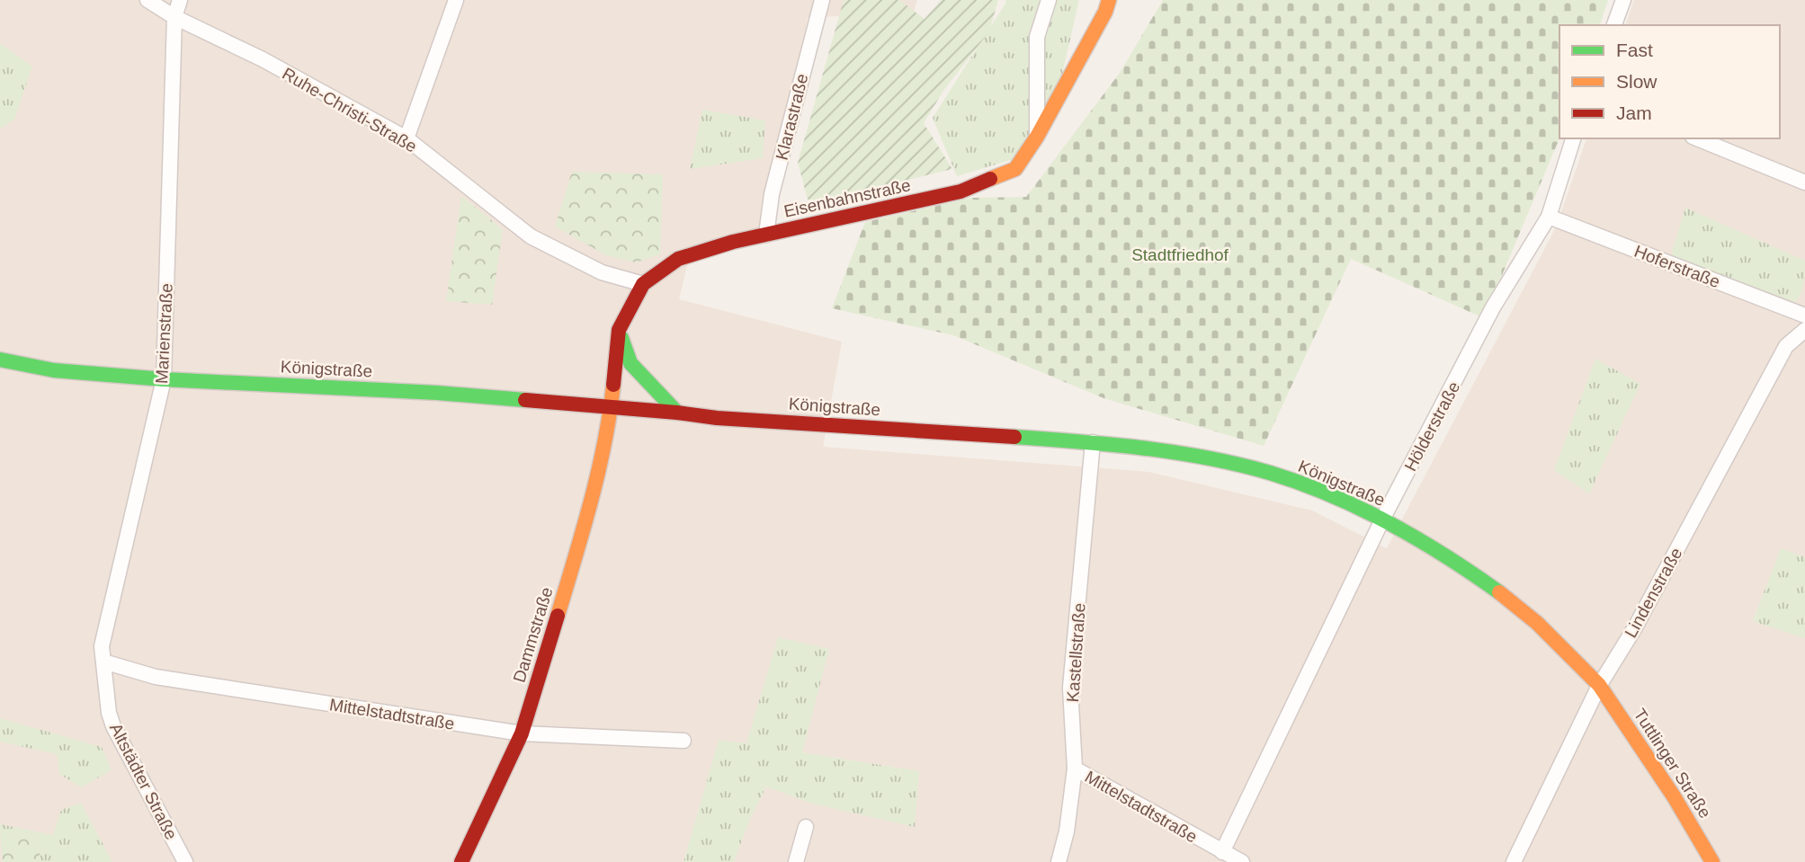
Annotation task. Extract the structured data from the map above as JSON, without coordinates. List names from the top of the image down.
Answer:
{
  "streets": {
    "street": [
      "Ruhe-Christi-Straße",
      "Klarastraße",
      "Eisenbahnstraße",
      "Hoferstraße",
      "Marienstraße",
      "Königstraße",
      "Hölderstraße",
      "Lindenstraße",
      "Dammstraße",
      "Kastellstraße",
      "Mittelstadtstraße",
      "Tuttlinger Straße",
      "Altstädter Straße"
    ]
  },
  "crossings": [
    ["Ruhe-Christi-Straße", "Eisenbahnstraße"],
    ["Ruhe-Christi-Straße", "Marienstraße"],
    ["Klarastraße", "Eisenbahnstraße"],
    ["Eisenbahnstraße", "Königstraße"],
    ["Eisenbahnstraße", "Dammstraße"],
    ["Hoferstraße", "Hölderstraße"],
    ["Marienstraße", "Königstraße"],
    ["Marienstraße", "Mittelstadtstraße"],
    ["Marienstraße", "Altstädter Straße"],
    ["Königstraße", "Hölderstraße"],
    ["Königstraße", "Lindenstraße"],
    ["Königstraße", "Dammstraße"],
    ["Königstraße", "Kastellstraße"],
    ["Königstraße", "Tuttlinger Straße"],
    ["Hölderstraße", "Mittelstadtstraße"],
    ["Lindenstraße", "Tuttlinger Straße"],
    ["Dammstraße", "Mittelstadtstraße"],
    ["Kastellstraße", "Mittelstadtstraße"],
    ["Mittelstadtstraße", "Altstädter Straße"]
  ],
  "parks": ["Stadtfriedhof"],
  "legend": ["Fast", "Slow", "Jam"]
}
